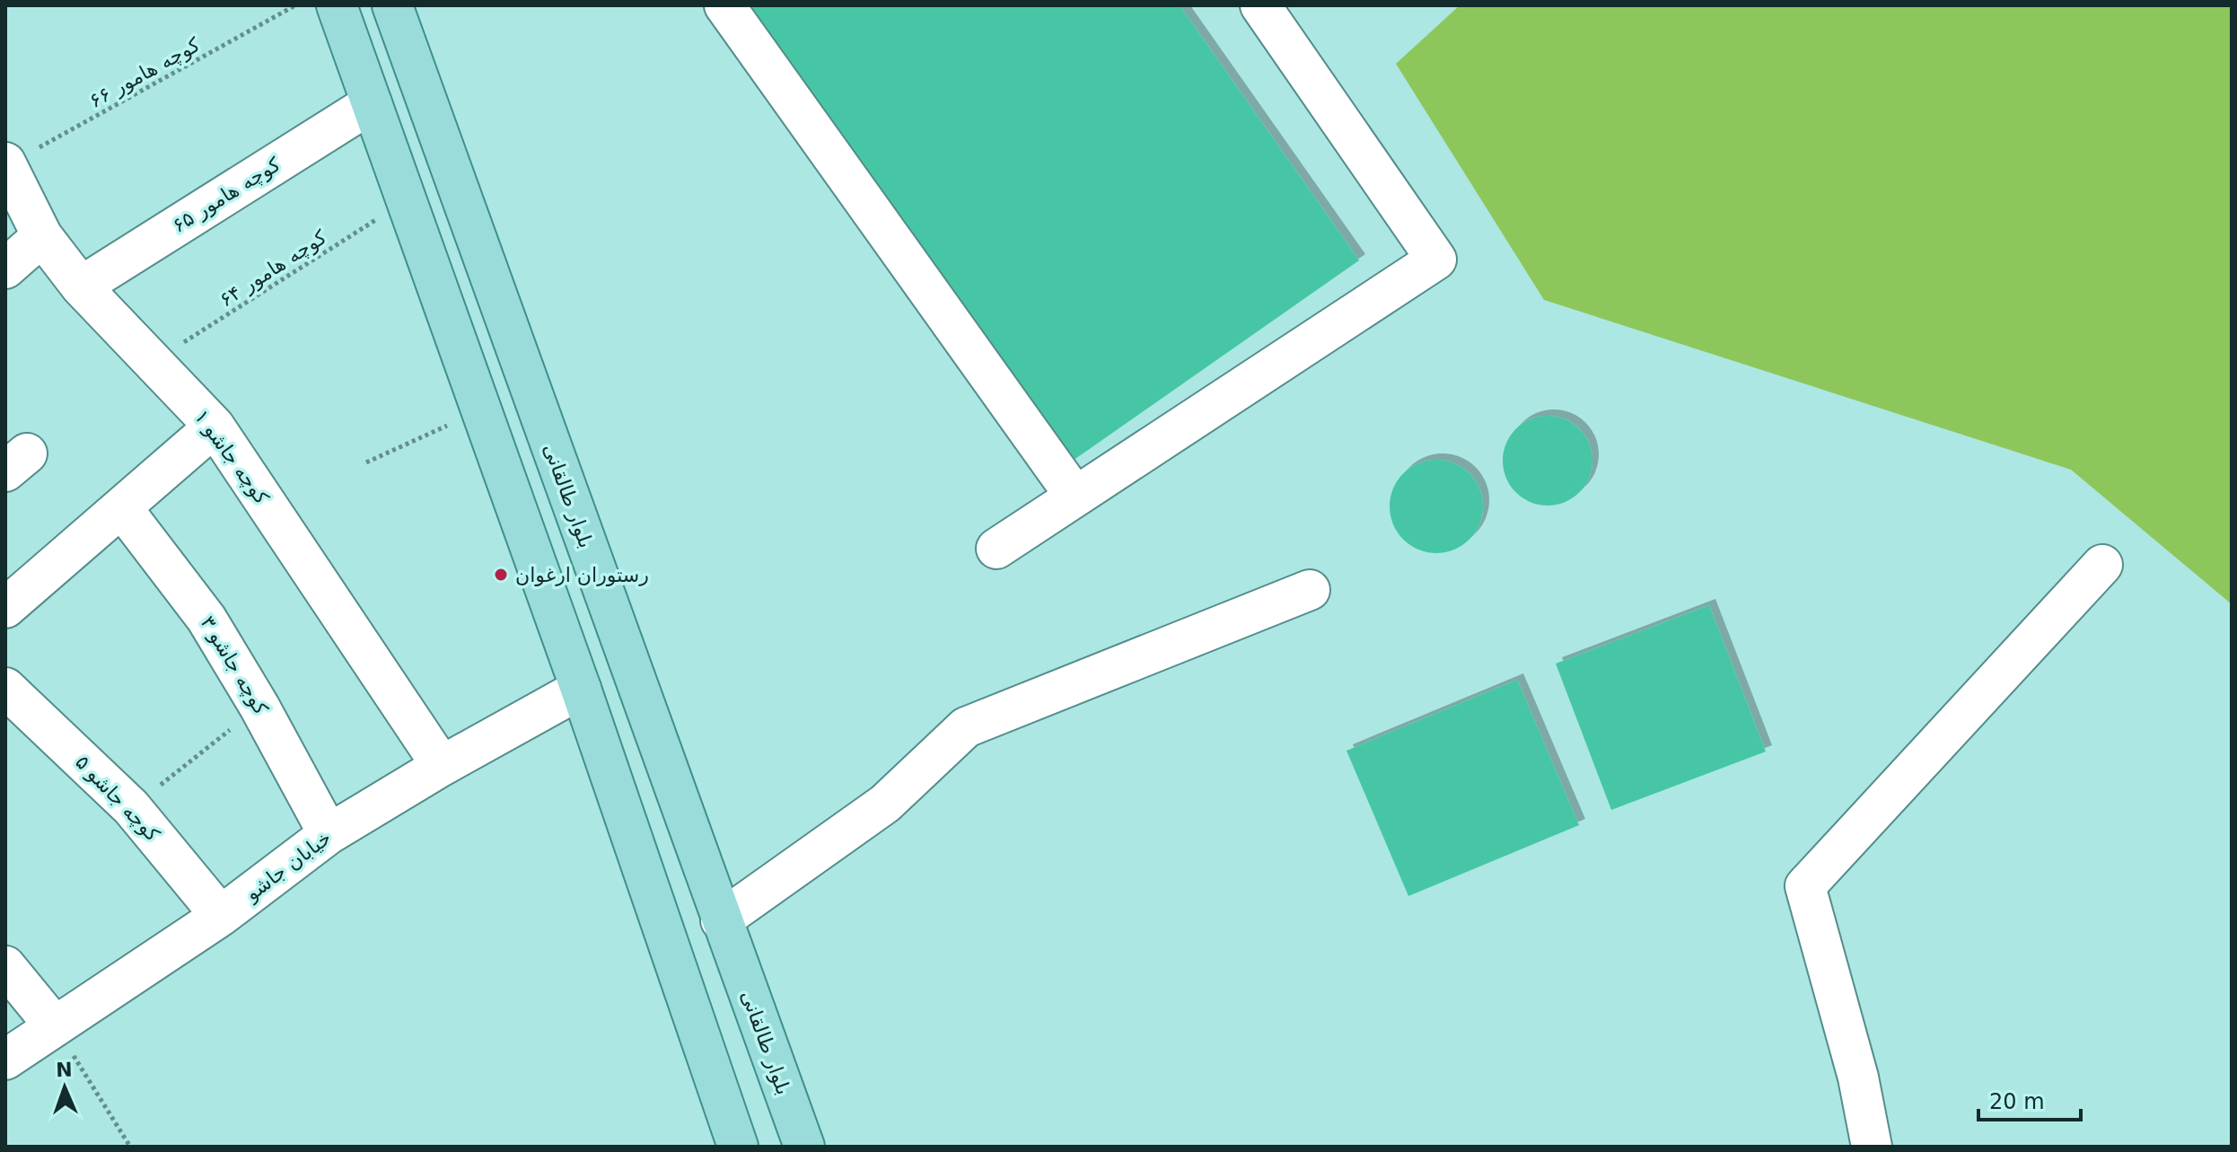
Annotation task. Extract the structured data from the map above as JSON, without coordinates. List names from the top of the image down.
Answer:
{
  "streets": {
    "main road": ["بلوار طالقانی"],
    "street": [
      "کوچه هامور ۶۵",
      "کوچه جاشو ۱",
      "کوچه جاشو ۳",
      "کوچه جاشو ۵",
      "خیابان جاشو"
    ],
    "path": ["کوچه هامور ۶۶", "کوچه هامور ۶۴"]
  },
  "crossings": [
    ["کوچه هامور ۶۶", "کوچه جاشو ۱"],
    ["کوچه هامور ۶۵", "کوچه جاشو ۱"],
    ["کوچه هامور ۶۴", "کوچه جاشو ۱"],
    ["کوچه جاشو ۱", "خیابان جاشو"],
    ["کوچه جاشو ۳", "خیابان جاشو"],
    ["کوچه جاشو ۵", "خیابان جاشو"]
  ],
  "places": ["رستوران ارغوان"],
  "scale_bar": "20 m",
  "north": "top"
}
